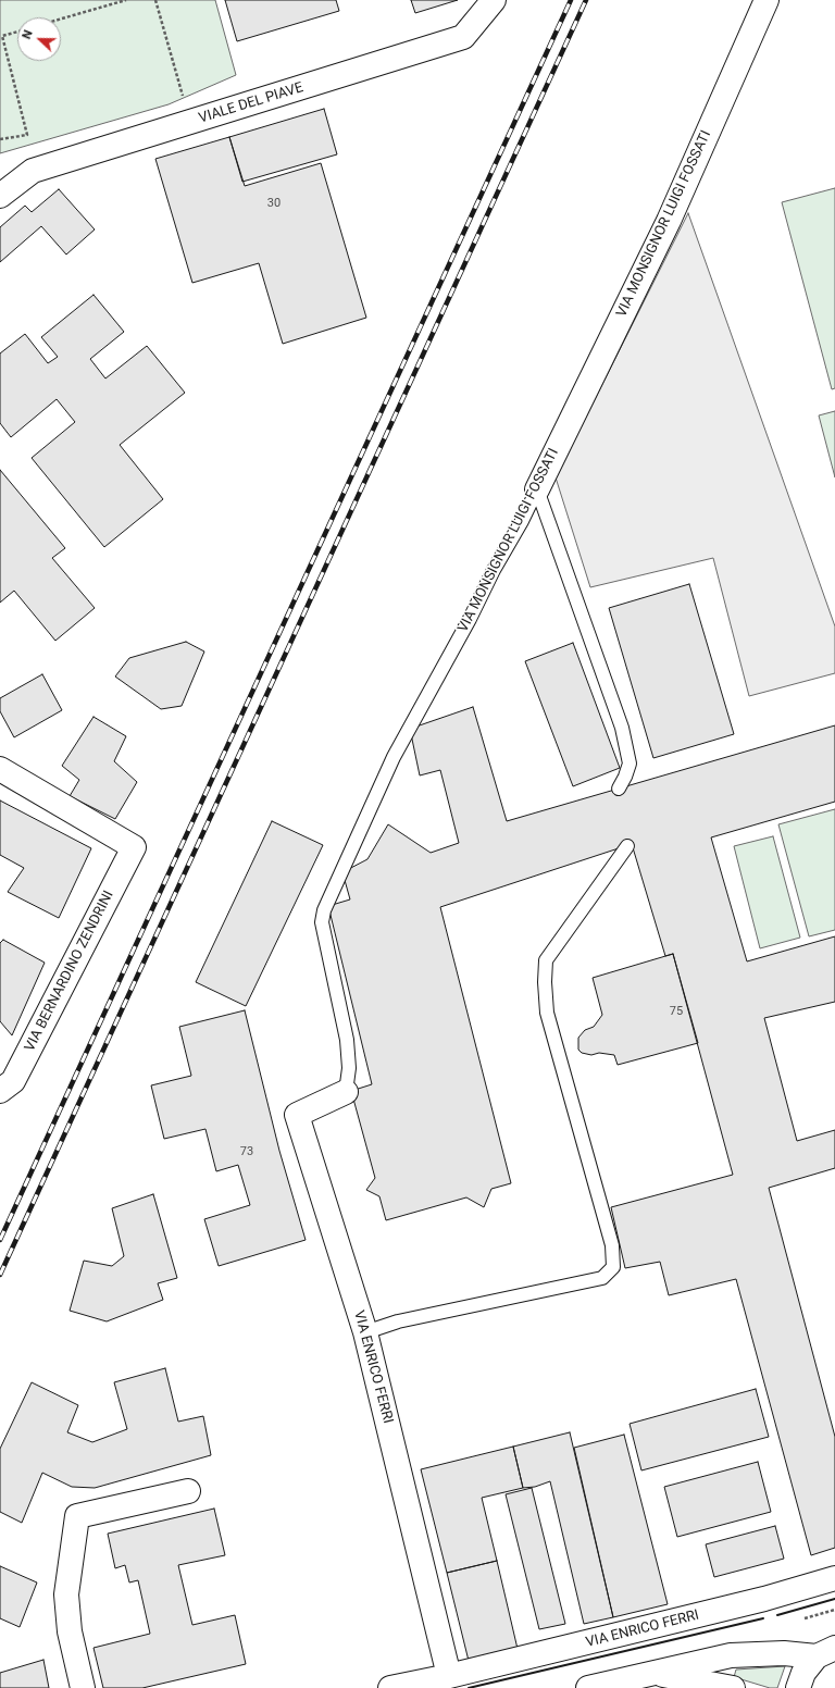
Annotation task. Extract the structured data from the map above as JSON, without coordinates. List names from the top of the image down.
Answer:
{
  "streets": {
    "street": [
      "VIALE DEL PIAVE",
      "VIA MONSIGNOR LUIGI FOSSATI",
      "VIA BERNARDINO ZENDRINI",
      "VIA ENRICO FERRI"
    ]
  },
  "crossings": [
    ["VIA MONSIGNOR LUIGI FOSSATI", "VIA ENRICO FERRI"]
  ],
  "house_numbers": ["30", "75", "73"],
  "north": "left"
}
